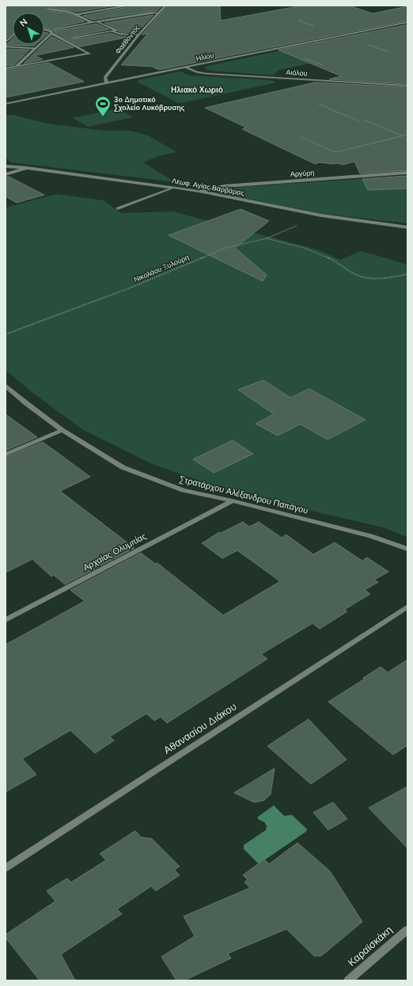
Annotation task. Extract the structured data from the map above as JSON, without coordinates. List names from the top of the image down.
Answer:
{
  "streets": {
    "street": [
      "Φαέθοντος",
      "Ηλίου",
      "Αιόλου",
      "Αργύρη",
      "Λεωφ. Αγίας Βαρβάρας",
      "Στρατάρχου Αλέξανδρου Παπάγου",
      "Αρχαίας Ολυμπίας",
      "Αθανασίου Διάκου",
      "Καραϊσκάκη"
    ],
    "path": ["Νικολάου Ξυλούρη"]
  },
  "crossings": [
    ["Φαέθοντος", "Ηλίου"],
    ["Ηλίου", "Αιόλου"],
    ["Αργύρη", "Λεωφ. Αγίας Βαρβάρας"],
    ["Λεωφ. Αγίας Βαρβάρας", "Νικολάου Ξυλούρη"],
    ["Στρατάρχου Αλέξανδρου Παπάγου", "Αρχαίας Ολυμπίας"]
  ],
  "districts": ["Ηλιακό Χωριό"],
  "places": {
    "sports": ["3ο Δημοτικό Σχολείο Λυκόβρυσης"]
  },
  "north": "top left"
}
